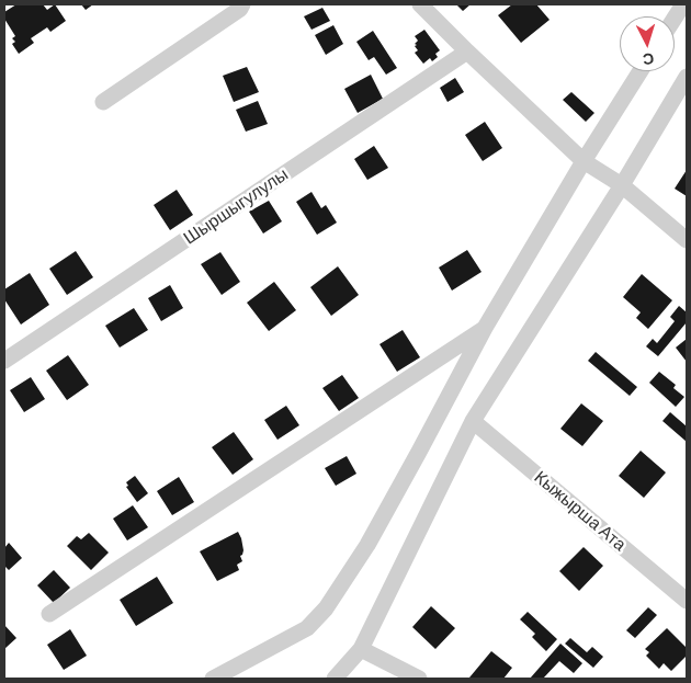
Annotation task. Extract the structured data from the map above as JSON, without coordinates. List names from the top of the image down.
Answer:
{
  "streets": {
    "street": ["Шыршыгулулы", "Кыжырша Ата"]
  },
  "north": "bottom"
}
